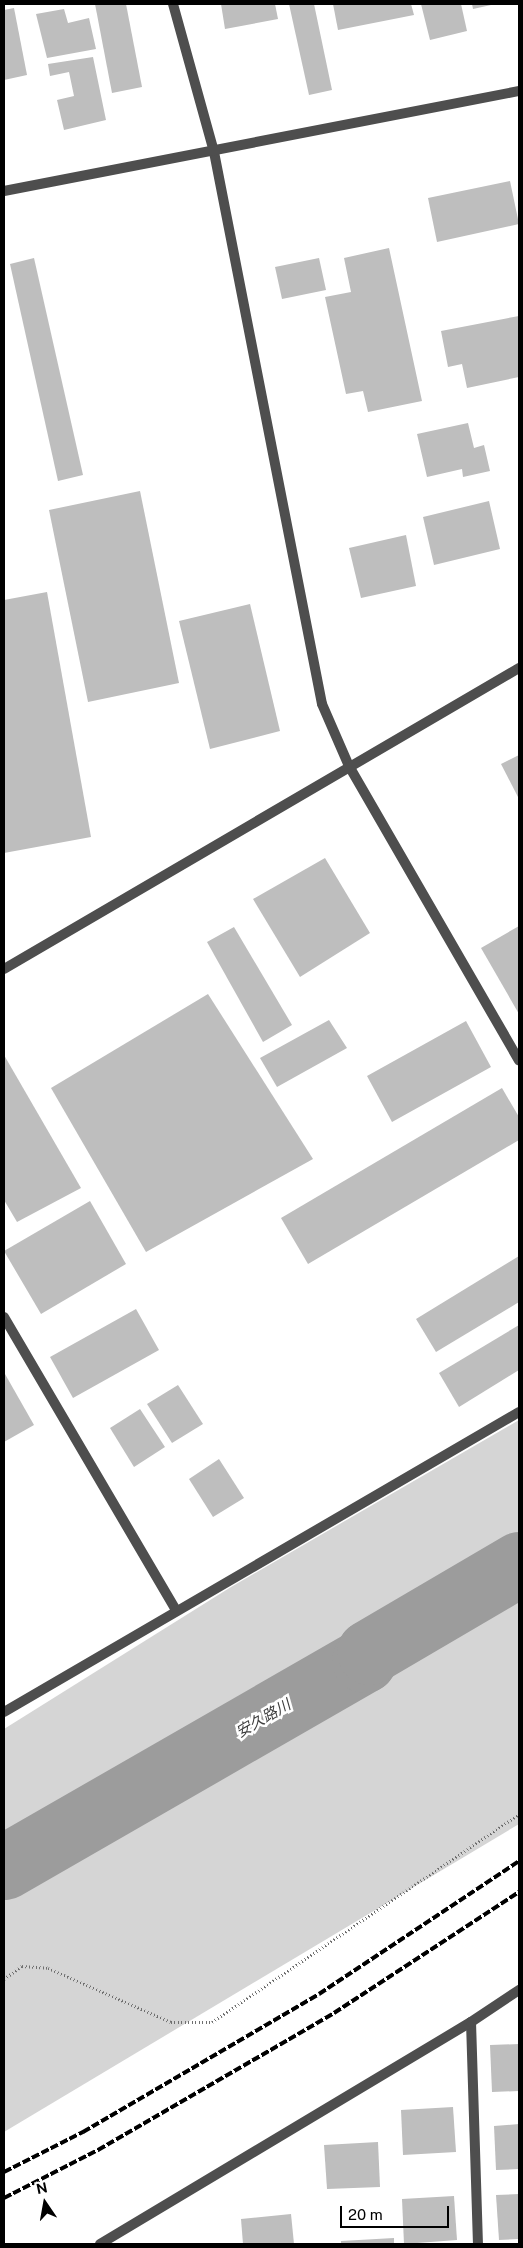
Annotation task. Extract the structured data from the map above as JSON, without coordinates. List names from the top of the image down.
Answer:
{
  "water": ["安久路川"],
  "scale_bar": "20 m",
  "north": "top"
}
